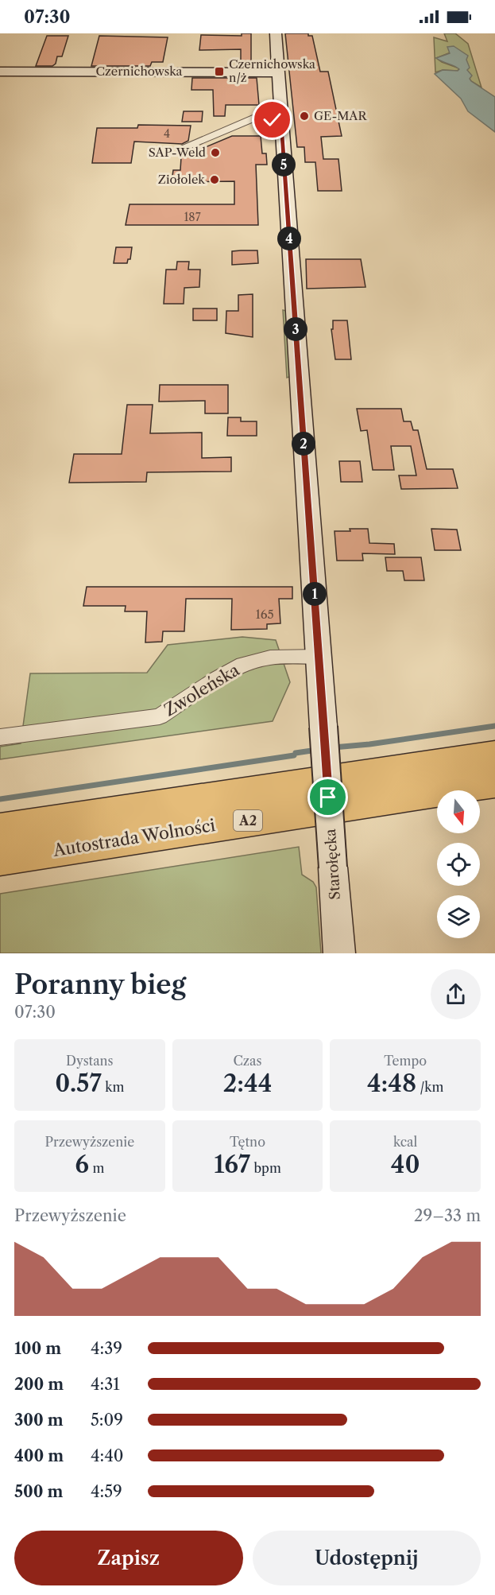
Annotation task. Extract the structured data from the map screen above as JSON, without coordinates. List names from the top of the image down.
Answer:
{
  "streets": {
    "highway": ["A2", "Autostrada Wolności"],
    "street": ["Czernichowska", "Zwoleńska", "Starołęcka"]
  },
  "crossings": [
    ["Czernichowska", "Starołęcka"],
    ["Zwoleńska", "Starołęcka"]
  ],
  "places": {
    "transit": ["Czernichowska n/ż"],
    "other": ["GE-MAR", "SAP-Weld", "Ziołolek"]
  },
  "house_numbers": ["4", "187", "165"],
  "north": "bottom",
  "page": {
    "status": "07:30",
    "pins": [
      "5",
      "4",
      "3",
      "2",
      "1"
    ],
    "heading": ["Poranny bieg", "07:30"],
    "stats": [
      ["Dystans", "0.57 km"],
      ["Czas", "2:44"],
      ["Tempo", "4:48 /km"],
      ["Przewyższenie", "6 m"],
      ["Tętno", "167 bpm"],
      ["kcal", "40"]
    ],
    "chart": ["Przewyższenie", "29–33 m"],
    "list": [
      {
        "name": "100 m",
        "note": "4:39"
      },
      {
        "name": "200 m",
        "note": "4:31"
      },
      {
        "name": "300 m",
        "note": "5:09"
      },
      {
        "name": "400 m",
        "note": "4:40"
      },
      {
        "name": "500 m",
        "note": "4:59"
      }
    ],
    "buttons": ["Zapisz", "Udostępnij"]
  }
}
